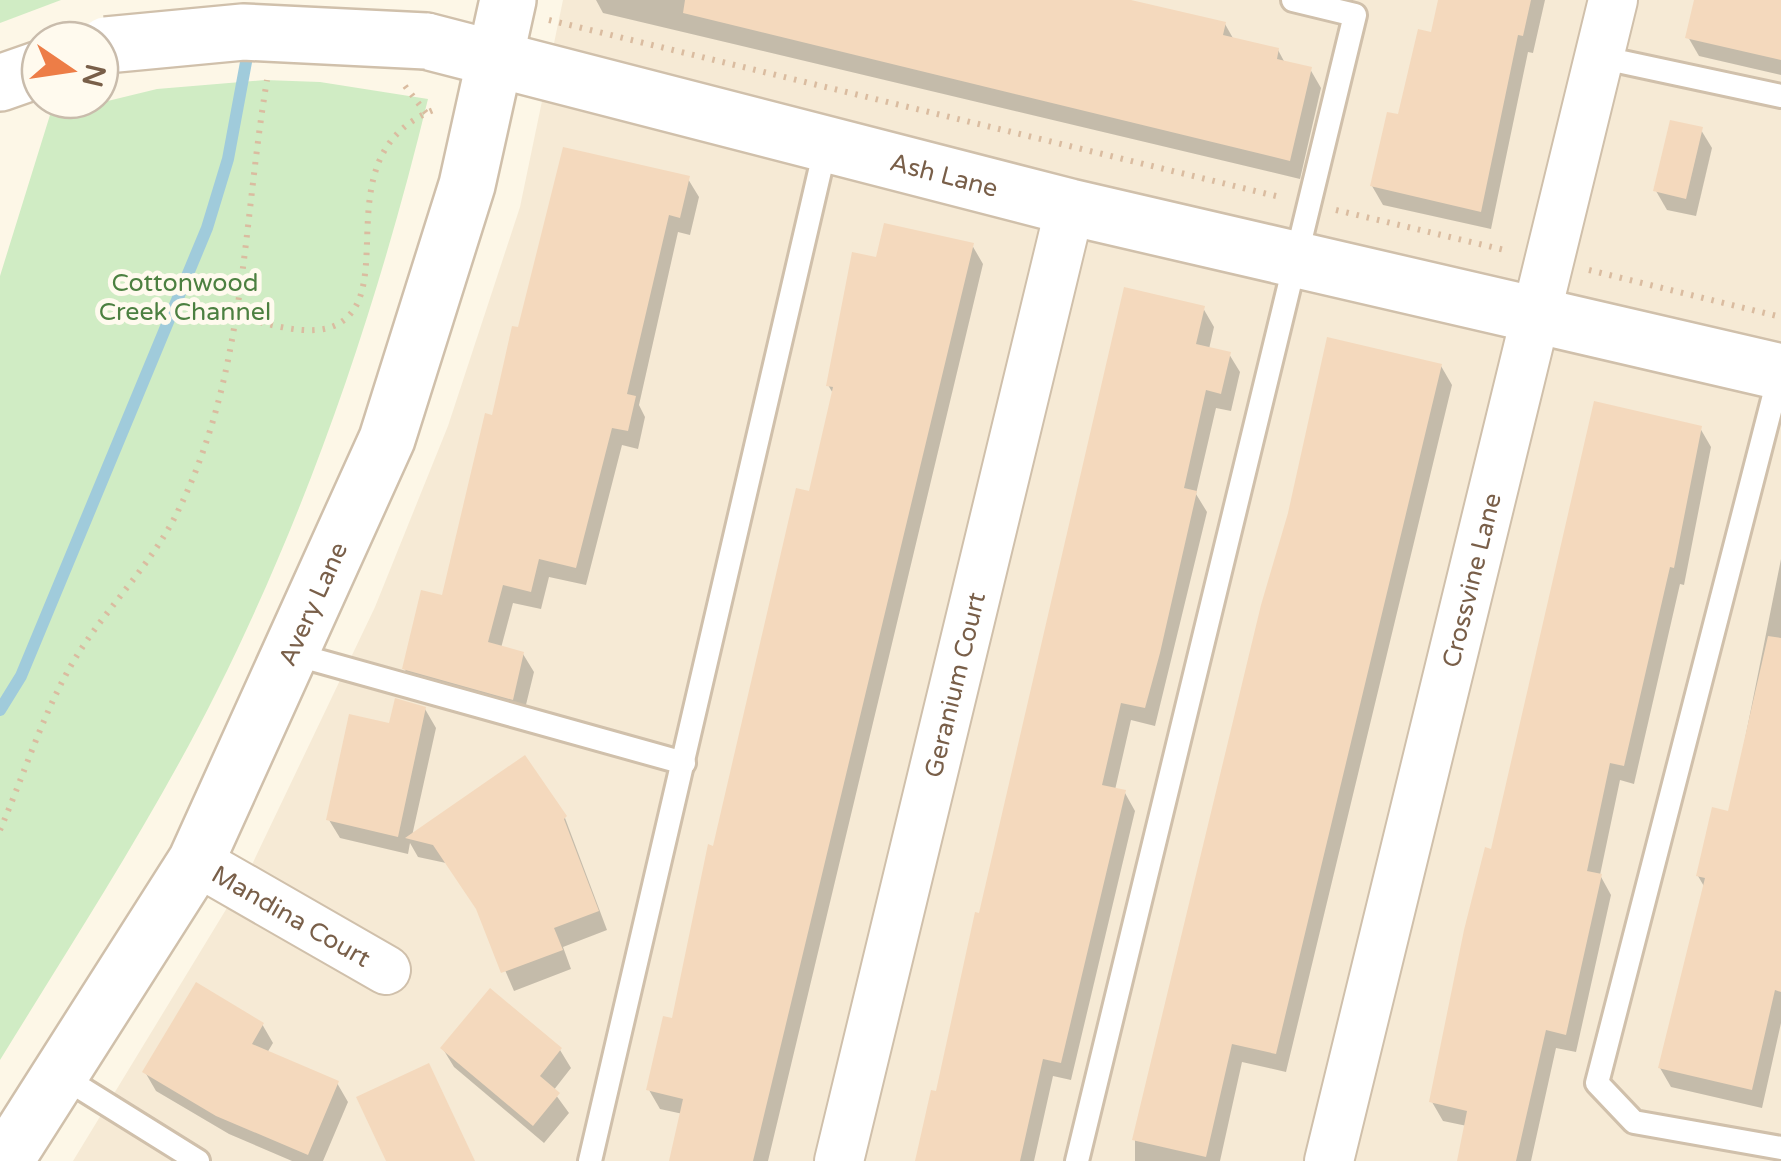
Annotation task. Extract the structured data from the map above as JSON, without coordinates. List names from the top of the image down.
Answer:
{
  "streets": {
    "street": [
      "Ash Lane",
      "Crossvine Lane",
      "Avery Lane",
      "Geranium Court",
      "Mandina Court"
    ]
  },
  "crossings": [
    ["Ash Lane", "Crossvine Lane"],
    ["Ash Lane", "Avery Lane"],
    ["Ash Lane", "Geranium Court"],
    ["Avery Lane", "Mandina Court"]
  ],
  "parks": ["Cottonwood Creek Channel"],
  "north": "right"
}
